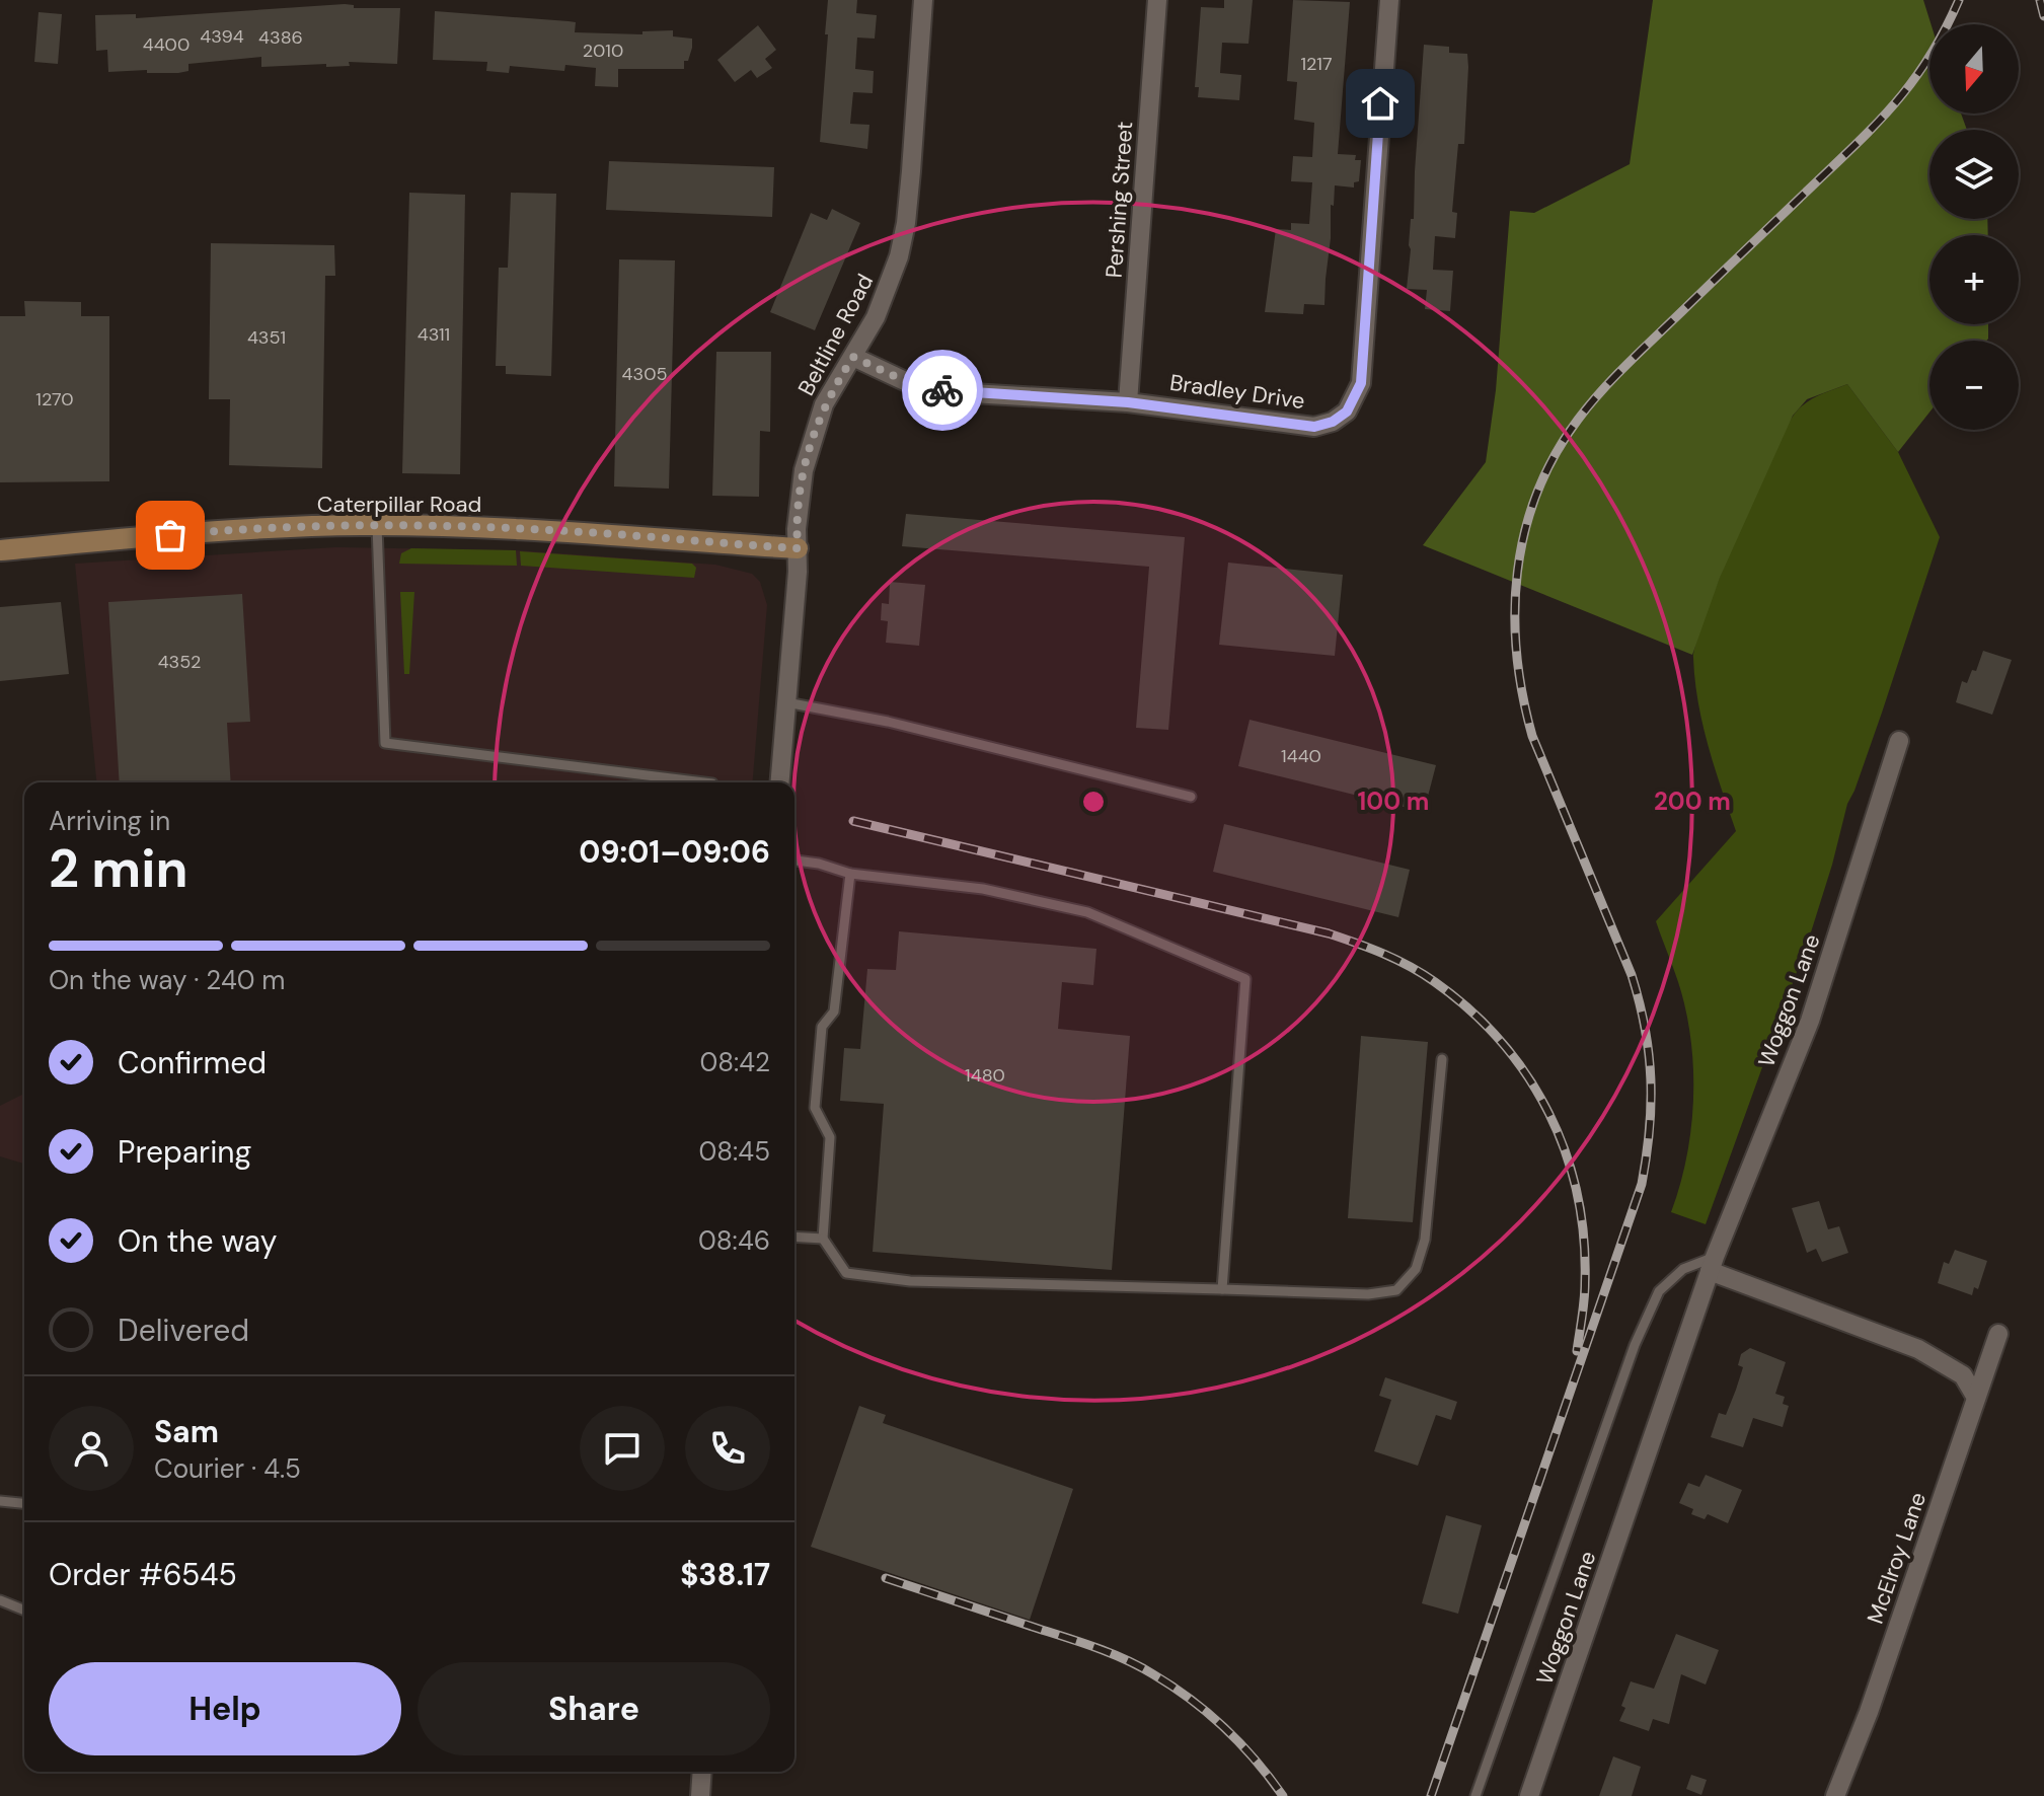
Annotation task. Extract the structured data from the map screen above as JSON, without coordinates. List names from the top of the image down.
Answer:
{
  "streets": {
    "street": [
      "Pershing Street",
      "Beltline Road",
      "Bradley Drive",
      "Caterpillar Road",
      "Woggon Lane",
      "McElroy Lane"
    ]
  },
  "crossings": [
    ["Pershing Street", "Bradley Drive"],
    ["Beltline Road", "Bradley Drive"],
    ["Beltline Road", "Caterpillar Road"]
  ],
  "house_numbers": [
    "4394",
    "4386",
    "4400",
    "2010",
    "1217",
    "4311",
    "4351",
    "4305",
    "1270",
    "4352",
    "1440",
    "1480"
  ],
  "north": "bottom",
  "page": {
    "map_buttons": ["+", "−"],
    "heading": ["2 min", "Arriving in", "09:01–09:06"],
    "panel": [
      "Sam",
      "Courier · 4.5",
      "Order #6545",
      "$38.17"
    ],
    "bar": "On the way · 240 m",
    "list": [
      ["Confirmed", "08:42"],
      ["Preparing", "08:45"],
      ["On the way", "08:46"],
      "Delivered"
    ],
    "buttons": ["Help", "Share"]
  },
  "rings": ["100 m", "200 m"]
}
